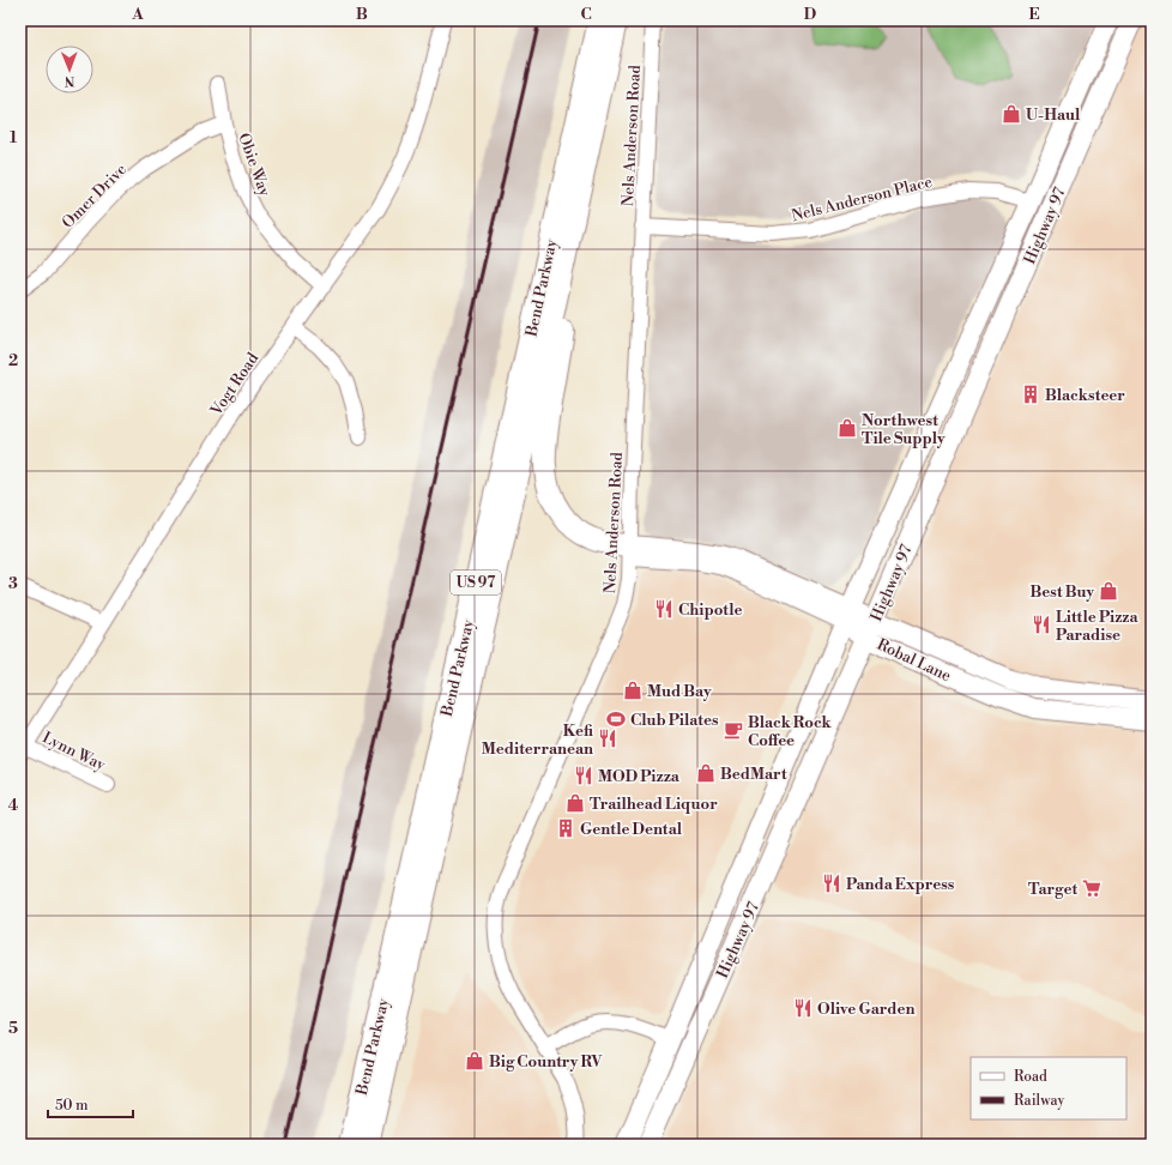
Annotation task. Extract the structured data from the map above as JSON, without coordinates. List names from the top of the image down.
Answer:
{
  "streets": {
    "highway": ["Bend Parkway", "US 97"],
    "main road": ["Highway 97", "Robal Lane"],
    "street": [
      "Nels Anderson Road",
      "Obie Way",
      "Omer Drive",
      "Nels Anderson Place",
      "Vogt Road",
      "Lynn Way"
    ]
  },
  "crossings": [
    ["Nels Anderson Road", "Nels Anderson Place"],
    ["Nels Anderson Road", "Robal Lane"],
    ["Obie Way", "Omer Drive"],
    ["Obie Way", "Vogt Road"],
    ["Nels Anderson Place", "Highway 97"],
    ["Highway 97", "Robal Lane"],
    ["Vogt Road", "Lynn Way"]
  ],
  "places": {
    "shop": [
      "U-Haul",
      "Northwest Tile Supply",
      "Best Buy",
      "Mud Bay",
      "BedMart",
      "Trailhead Liquor",
      "Big Country RV"
    ],
    "building": ["Blacksteer", "Gentle Dental"],
    "restaurant": [
      "Chipotle",
      "Little Pizza Paradise",
      "Kefi Mediterranean",
      "MOD Pizza",
      "Panda Express",
      "Olive Garden"
    ],
    "sports": ["Club Pilates"],
    "cafe": ["Black Rock Coffee"],
    "supermarket": ["Target"]
  },
  "legend": ["Road", "Railway"],
  "scale_bar": "50 m",
  "north": "bottom",
  "grid": {
    "columns": [
      "A",
      "B",
      "C",
      "D",
      "E"
    ],
    "rows": [
      "1",
      "2",
      "3",
      "4",
      "5"
    ]
  }
}
